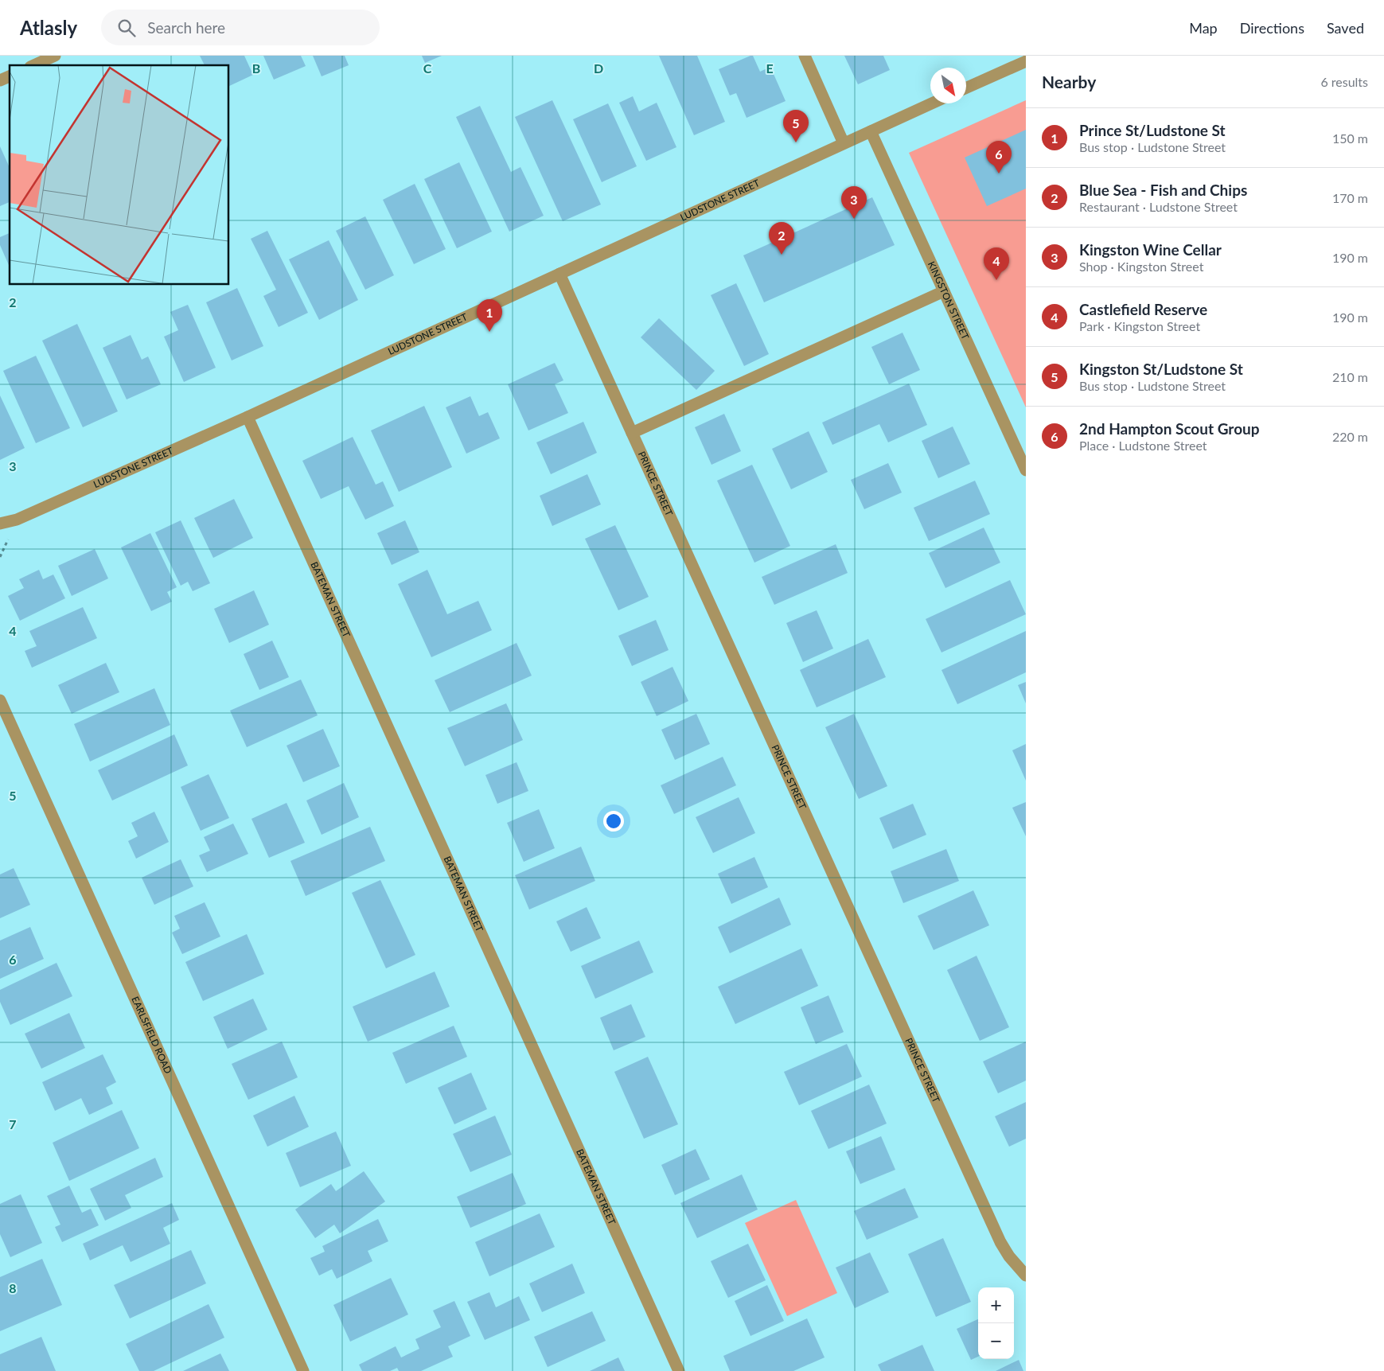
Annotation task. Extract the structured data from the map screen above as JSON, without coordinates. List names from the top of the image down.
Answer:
{
  "streets": {
    "street": [
      "LUDSTONE STREET",
      "KINGSTON STREET",
      "PRINCE STREET",
      "BATEMAN STREET",
      "EARLSFIELD ROAD"
    ]
  },
  "crossings": [
    ["LUDSTONE STREET", "KINGSTON STREET"],
    ["LUDSTONE STREET", "PRINCE STREET"],
    ["LUDSTONE STREET", "BATEMAN STREET"]
  ],
  "north": "bottom right",
  "page": {
    "header": "Atlasly",
    "search": "Search here",
    "nav": ["Map", "Directions", "Saved"],
    "heading": ["Nearby", "6 results"],
    "list": [
      {
        "mark": "1",
        "name": "Prince St/Ludstone St",
        "note": "Bus stop · Ludstone Street",
        "value": "150 m"
      },
      {
        "mark": "2",
        "name": "Blue Sea - Fish and Chips",
        "note": "Restaurant · Ludstone Street",
        "value": "170 m"
      },
      {
        "mark": "3",
        "name": "Kingston Wine Cellar",
        "note": "Shop · Kingston Street",
        "value": "190 m"
      },
      {
        "mark": "4",
        "name": "Castlefield Reserve",
        "note": "Park · Kingston Street",
        "value": "190 m"
      },
      {
        "mark": "5",
        "name": "Kingston St/Ludstone St",
        "note": "Bus stop · Ludstone Street",
        "value": "210 m"
      },
      {
        "mark": "6",
        "name": "2nd Hampton Scout Group",
        "note": "Place · Ludstone Street",
        "value": "220 m"
      }
    ],
    "pins": [
      "5",
      "6",
      "3",
      "2",
      "4",
      "1"
    ],
    "map_buttons": ["+", "−"]
  },
  "grid": {
    "columns": [
      "B",
      "C",
      "D",
      "E"
    ],
    "rows": [
      "2",
      "3",
      "4",
      "5",
      "6",
      "7",
      "8"
    ]
  }
}
